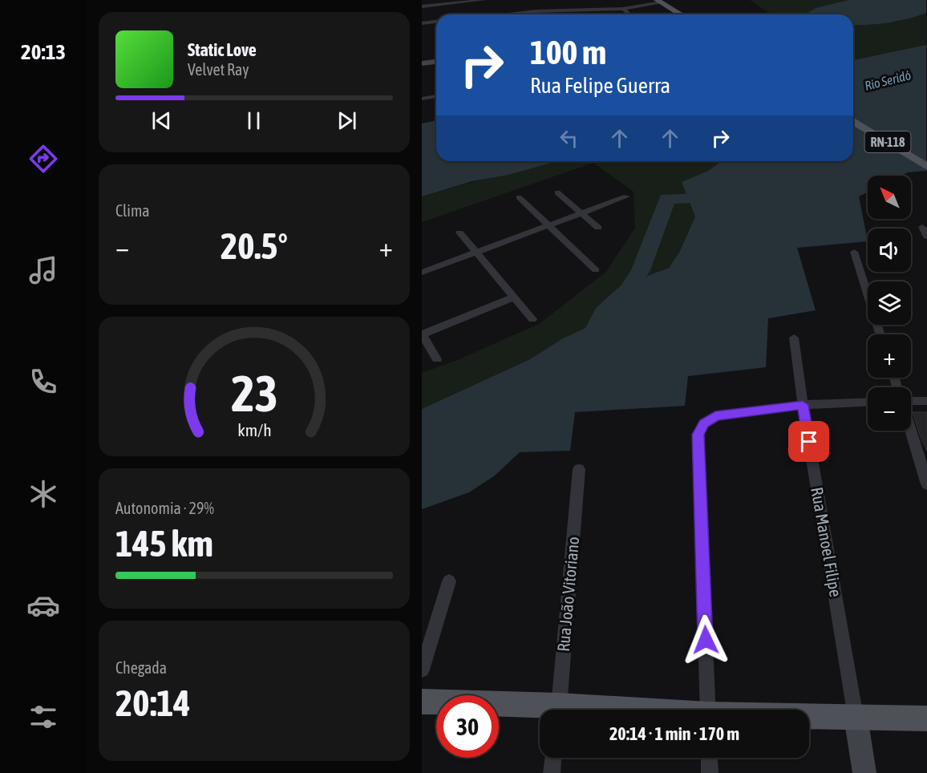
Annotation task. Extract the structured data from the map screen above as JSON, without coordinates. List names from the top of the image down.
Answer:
{
  "streets": {
    "main road": ["RN-118"],
    "street": ["Rua Manoel Filipe", "Rua João Vitoriano"]
  },
  "water": ["Rio Seridó"],
  "north": "top left",
  "page": {
    "tabs": "20:13",
    "turn": ["100 m", "Rua Felipe Guerra"],
    "song": ["Static Love", "Velvet Ray"],
    "tile": [
      "Clima",
      ["Autonomia · 29%", "145 km"],
      ["Chegada", "20:14"]
    ],
    "map_buttons": ["+", "−"],
    "heat": ["−", "20.5°", "+"],
    "limit": "30",
    "trip": "20:14 · 1 min · 170 m",
    "gauge": ["23", "km/h"]
  }
}
